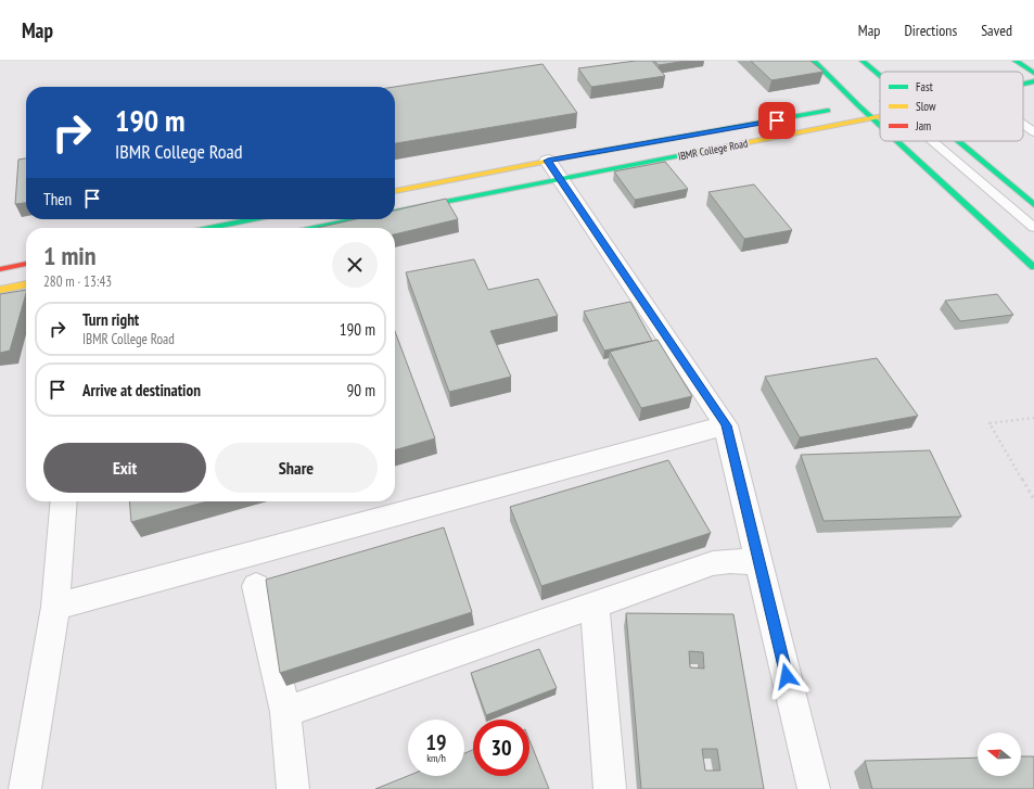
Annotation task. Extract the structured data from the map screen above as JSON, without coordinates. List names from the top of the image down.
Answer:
{
  "streets": {
    "main road": ["IBMR College Road"]
  },
  "legend": ["Fast", "Slow", "Jam"],
  "north": "left",
  "page": {
    "header": "Map",
    "nav": ["Map", "Directions", "Saved"],
    "turn": ["190 m", "IBMR College Road"],
    "then": "Then",
    "heading": ["1 min", "280 m · 13:43"],
    "list": [
      {
        "name": "Turn right",
        "note": "IBMR College Road",
        "value": "190 m"
      },
      {
        "name": "Arrive at destination",
        "value": "90 m"
      }
    ],
    "buttons": ["Exit", "Share"],
    "speed": "19 km/h",
    "limit": "30"
  }
}
